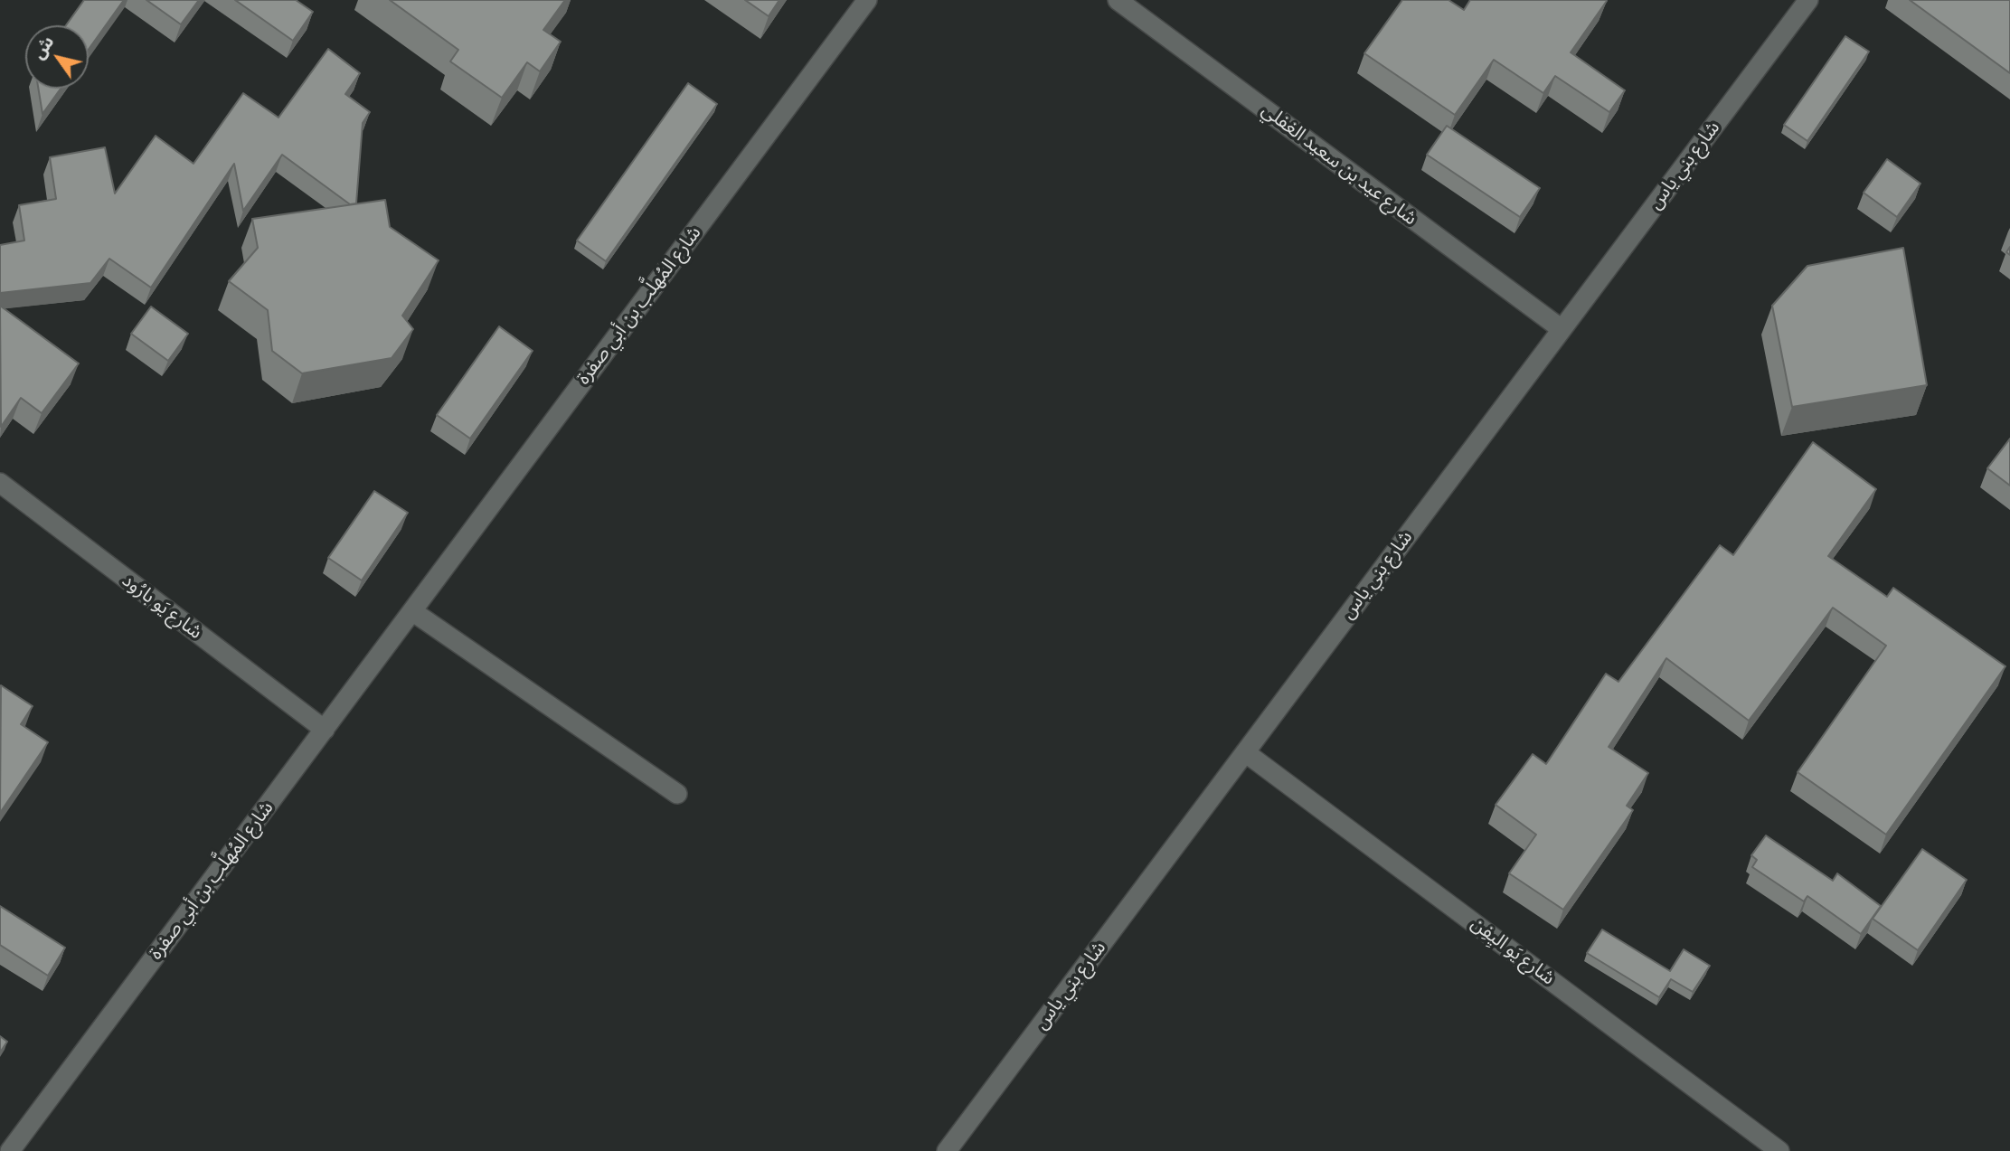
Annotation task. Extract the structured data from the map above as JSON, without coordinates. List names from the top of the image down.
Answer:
{
  "streets": {
    "street": [
      "شارع عيد بن سعيد الغفلي",
      "شارع بني ياس",
      "شارع المُهلَّب بن أبي صفرة",
      "شارع يَو بارُود",
      "شارع يَو اليِفِن"
    ]
  },
  "crossings": [
    ["شارع عيد بن سعيد الغفلي", "شارع بني ياس"],
    ["شارع بني ياس", "شارع يَو اليِفِن"],
    ["شارع المُهلَّب بن أبي صفرة", "شارع يَو بارُود"]
  ],
  "north": "top left"
}
